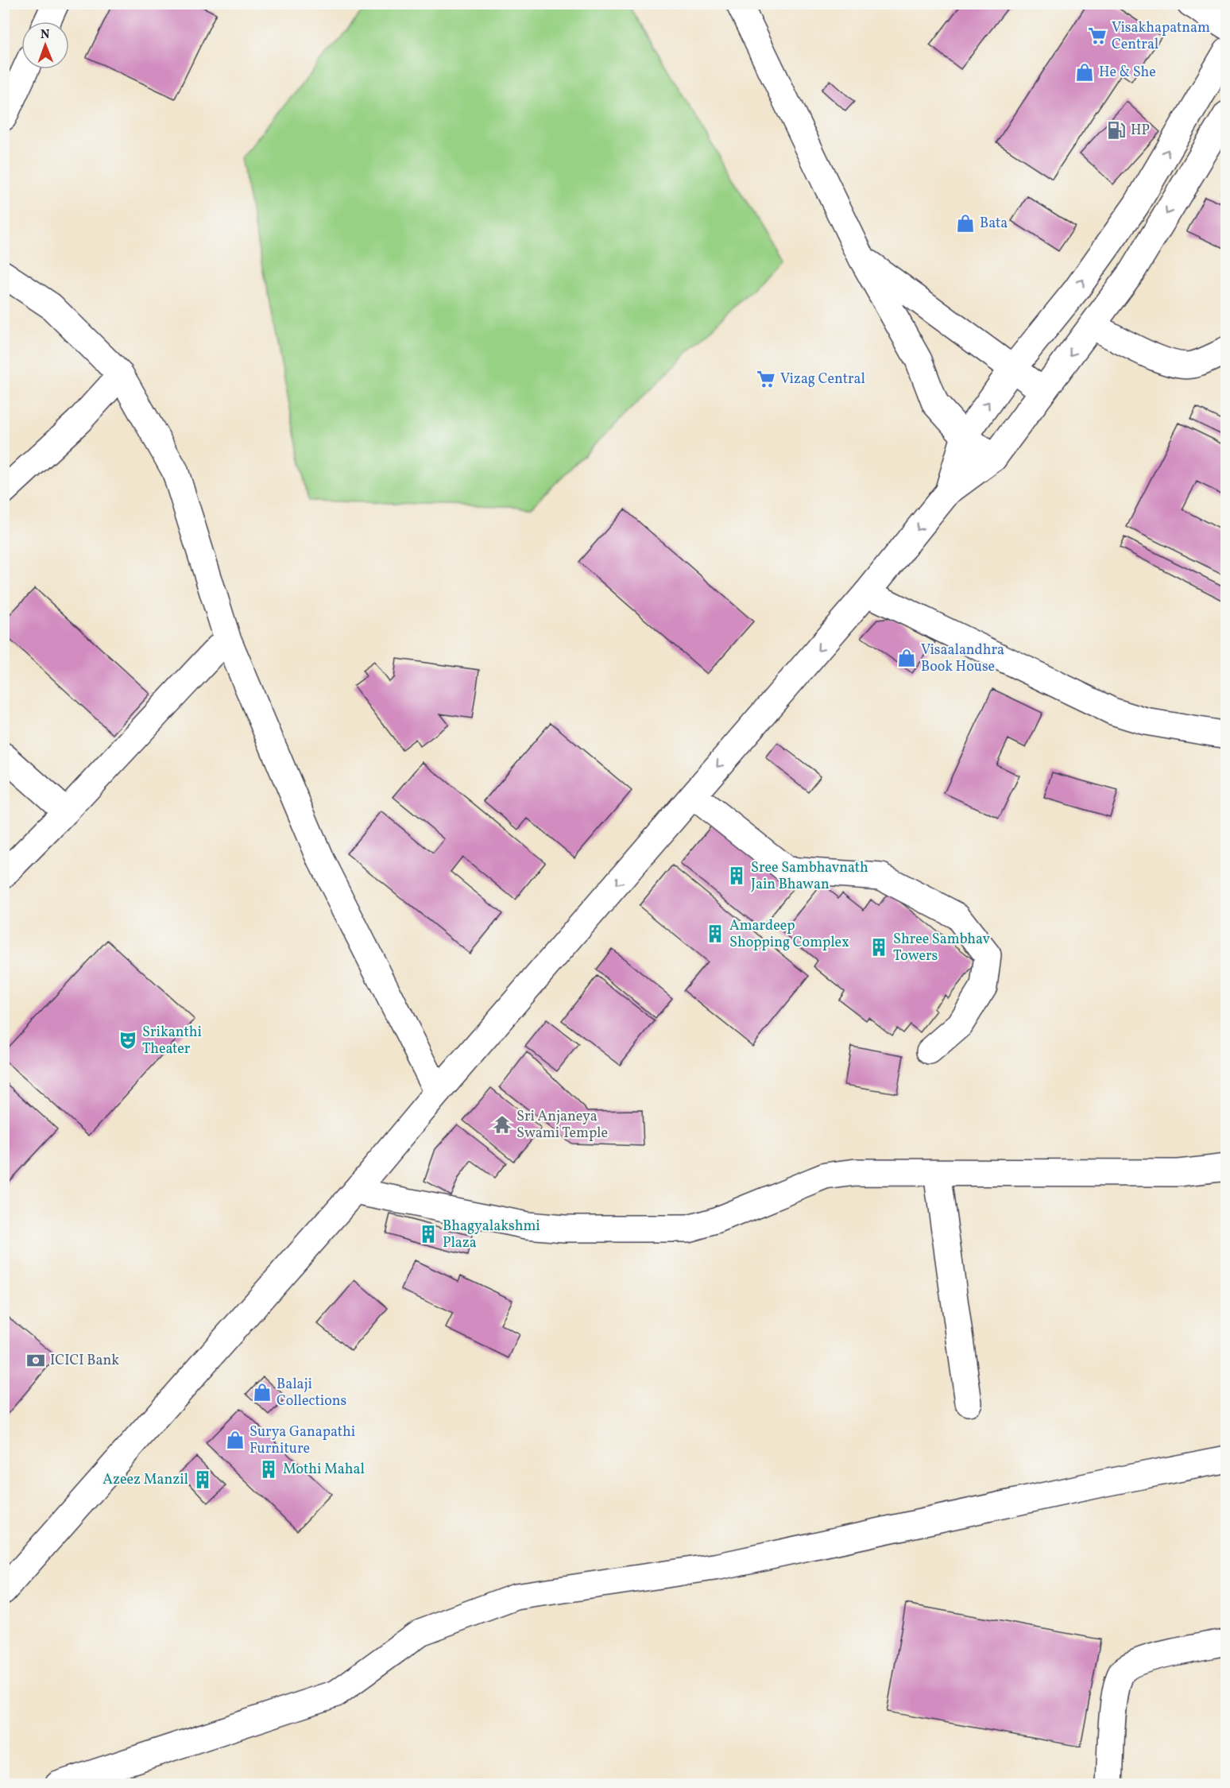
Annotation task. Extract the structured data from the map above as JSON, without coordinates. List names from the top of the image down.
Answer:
{
  "places": {
    "supermarket": ["Visakhapatnam Central", "Vizag Central"],
    "shop": [
      "He & She",
      "Bata",
      "Visaalandhra Book House",
      "Balaji Collections",
      "Surya Ganapathi Furniture"
    ],
    "fuel station": ["HP"],
    "building": [
      "Sree Sambhavnath Jain Bhawan",
      "Amardeep Shopping Complex",
      "Shree Sambhav Towers",
      "Bhagyalakshmi Plaza",
      "Mothi Mahal",
      "Azeez Manzil"
    ],
    "theatre": ["Srikanthi Theater"],
    "temple": ["Sri Anjaneya Swami Temple"],
    "bank": ["ICICI Bank"]
  },
  "north": "top"
}
